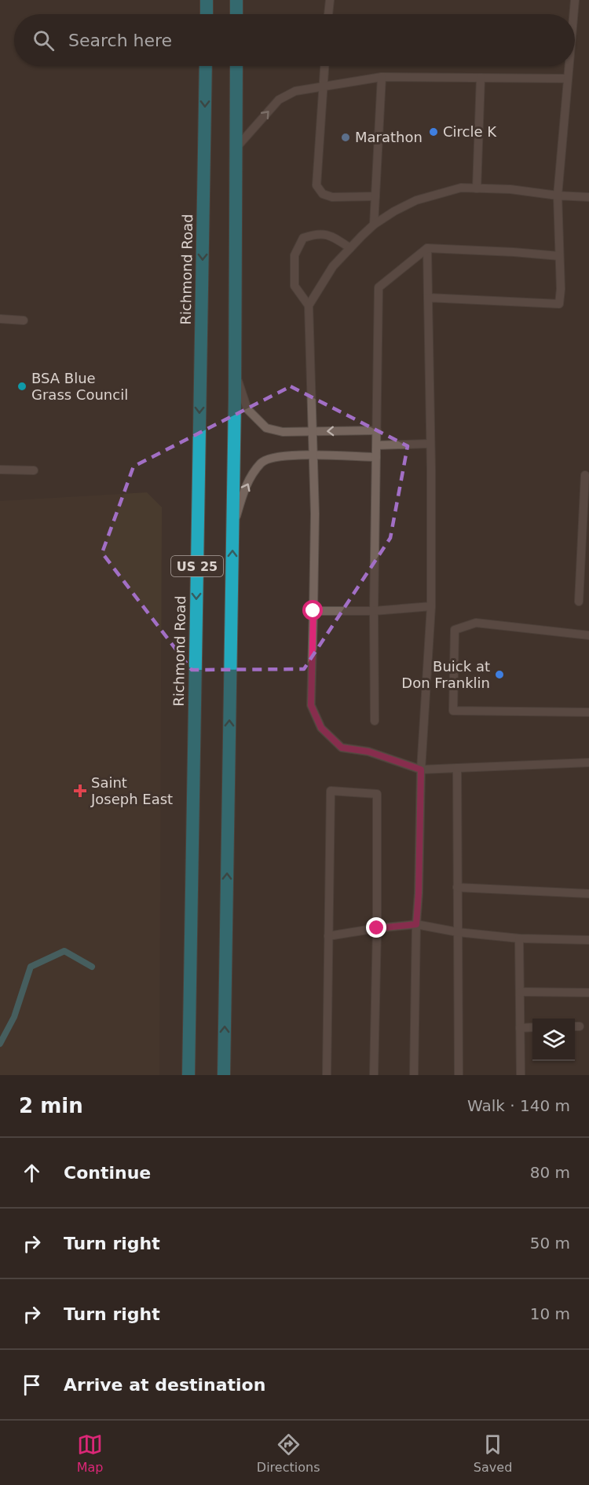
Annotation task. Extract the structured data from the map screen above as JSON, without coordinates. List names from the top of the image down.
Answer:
{
  "streets": {
    "highway": ["Richmond Road", "US 25"]
  },
  "places": {
    "other": [
      "Circle K",
      "Marathon",
      "BSA Blue Grass Council",
      "Buick at Don Franklin"
    ],
    "health": ["Saint Joseph East"]
  },
  "page": {
    "search": "Search here",
    "heading": ["2 min", "Walk · 140 m"],
    "list": [
      ["Continue", "80 m"],
      ["Turn right", "50 m"],
      ["Turn right", "10 m"],
      "Arrive at destination"
    ],
    "nav": ["Map", "Directions", "Saved"]
  }
}
